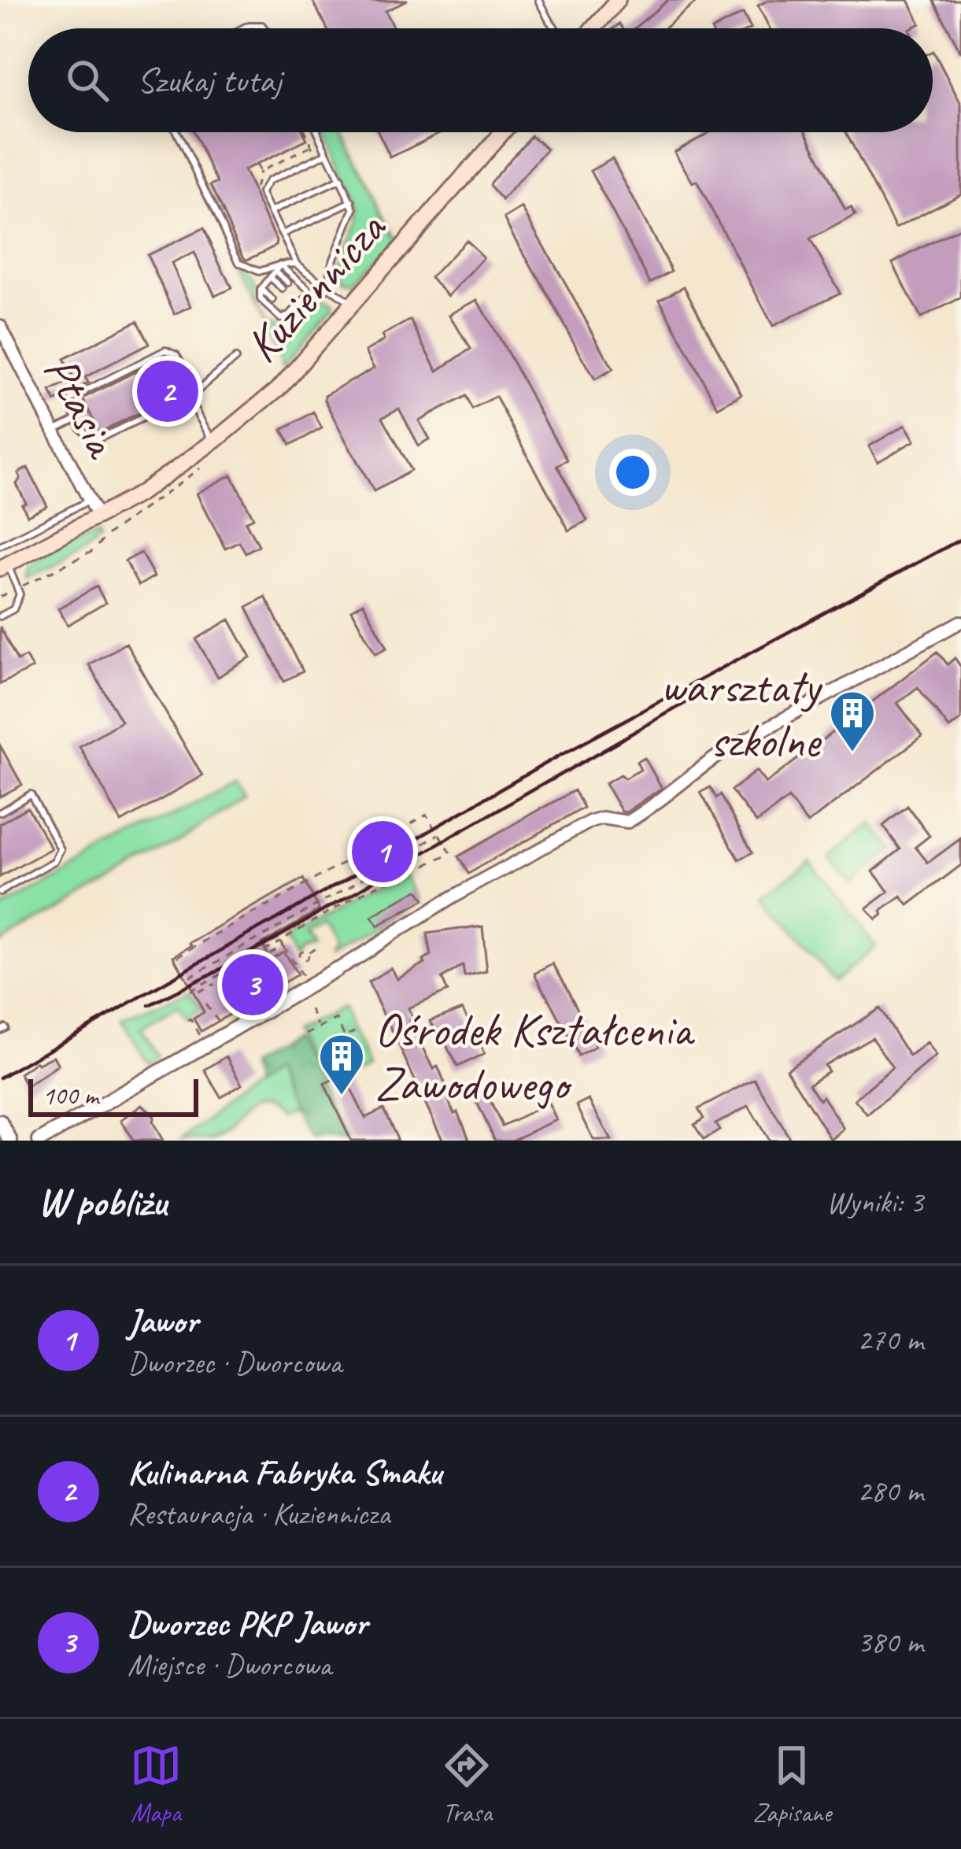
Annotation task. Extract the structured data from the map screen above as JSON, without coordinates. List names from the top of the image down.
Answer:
{
  "streets": {
    "main road": ["Kuziennicza"],
    "street": ["Ptasia"]
  },
  "crossings": [
    ["Kuziennicza", "Ptasia"]
  ],
  "places": {
    "building": ["warsztaty szkolne", "Ośrodek Kształcenia Zawodowego"]
  },
  "scale_bar": "100 m",
  "page": {
    "search": "Szukaj tutaj",
    "pins": ["2", "1", "3"],
    "scale": "100 m",
    "heading": ["W pobliżu", "Wyniki: 3"],
    "list": [
      {
        "mark": "1",
        "name": "Jawor",
        "note": "Dworzec · Dworcowa",
        "value": "270 m"
      },
      {
        "mark": "2",
        "name": "Kulinarna Fabryka Smaku",
        "note": "Restauracja · Kuziennicza",
        "value": "280 m"
      },
      {
        "mark": "3",
        "name": "Dworzec PKP Jawor",
        "note": "Miejsce · Dworcowa",
        "value": "380 m"
      }
    ],
    "nav": ["Mapa", "Trasa", "Zapisane"]
  }
}
